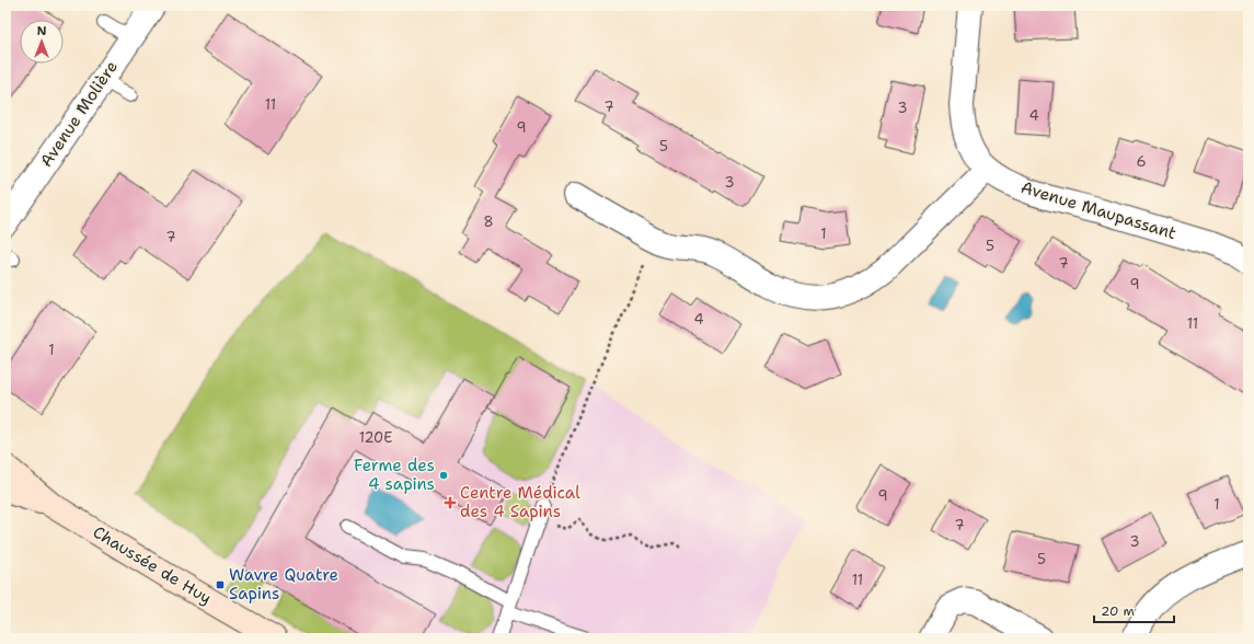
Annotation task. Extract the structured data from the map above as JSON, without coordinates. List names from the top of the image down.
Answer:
{
  "streets": {
    "main road": ["Chaussée de Huy"],
    "street": ["Avenue Molière", "Avenue Maupassant"]
  },
  "places": {
    "other": ["Ferme des 4 sapins"],
    "health": ["Centre Médical des 4 Sapins"],
    "transit": ["Wavre Quatre Sapins"]
  },
  "house_numbers": [
    "11",
    "7",
    "3",
    "4",
    "9",
    "5",
    "6",
    "3",
    "8",
    "1",
    "7",
    "5",
    "7",
    "9",
    "4",
    "11",
    "1",
    "120E",
    "9",
    "1",
    "7",
    "3",
    "5",
    "11"
  ],
  "scale_bar": "20 m",
  "north": "top"
}
